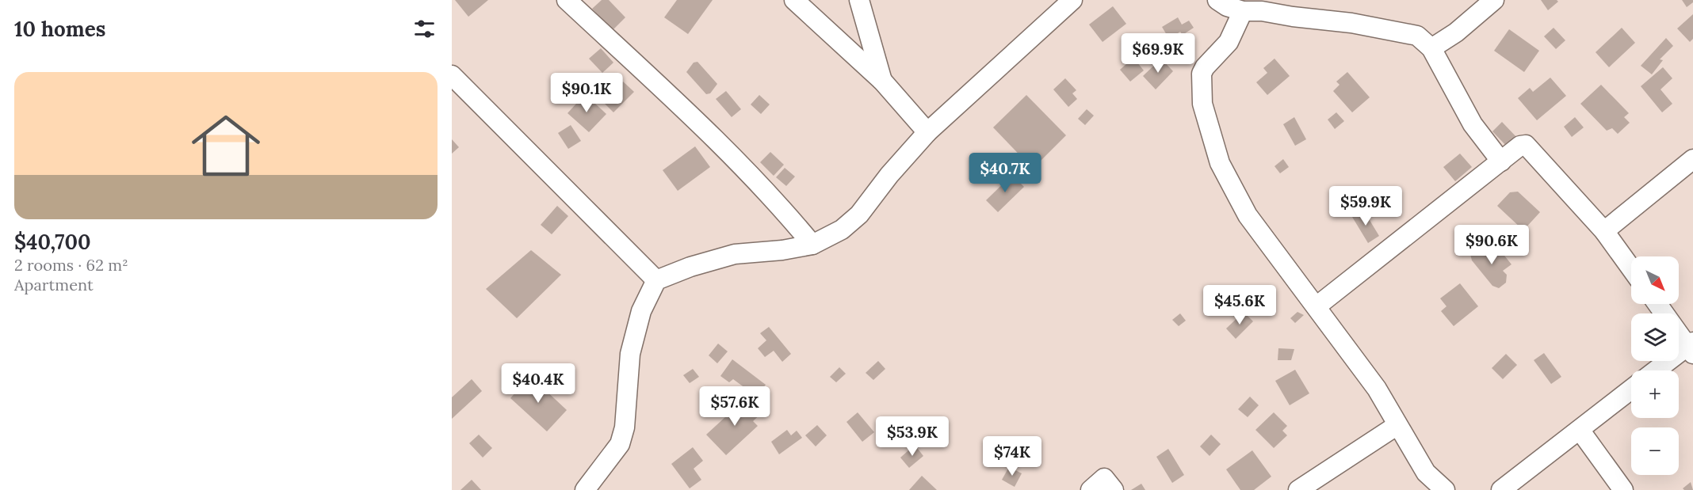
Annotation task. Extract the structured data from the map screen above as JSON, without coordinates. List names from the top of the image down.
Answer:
{
  "north": "bottom right",
  "page": {
    "heading": "10 homes",
    "price": [
      "$69.9K",
      "$90.1K",
      "$40.7K",
      "$59.9K",
      "$90.6K",
      "$45.6K",
      "$40.4K",
      "$57.6K",
      "$53.9K",
      "$74K"
    ],
    "list": [
      {
        "name": "$40,700",
        "note": "2 rooms · 62 m² · Apartment"
      }
    ],
    "map_buttons": ["+", "−"]
  }
}
